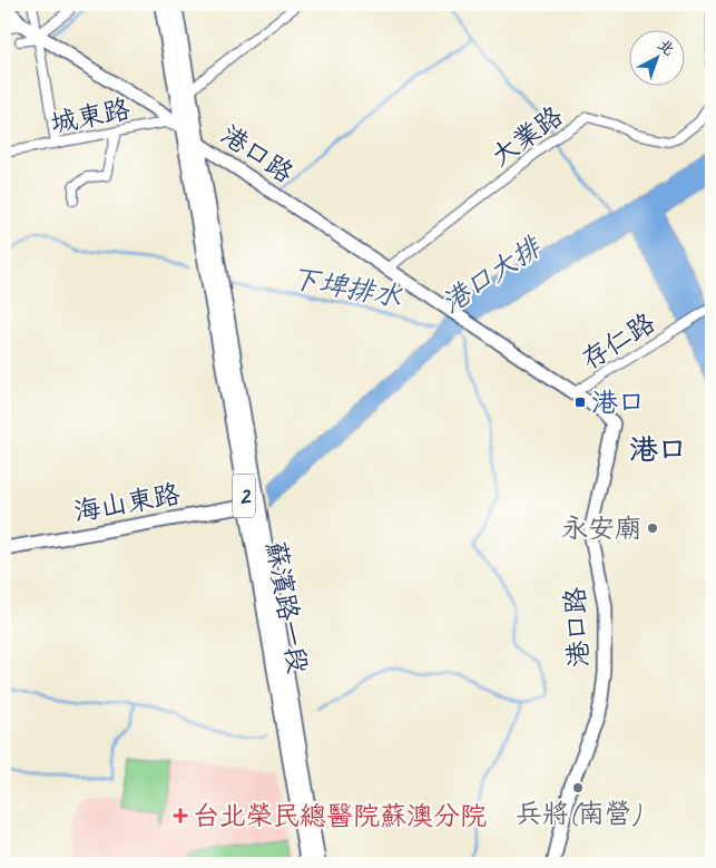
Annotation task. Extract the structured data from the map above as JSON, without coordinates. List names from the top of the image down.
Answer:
{
  "streets": {
    "main road": ["2", "蘇濱路一段"],
    "street": [
      "城東路",
      "大業路",
      "港口路",
      "存仁路",
      "海山東路"
    ]
  },
  "crossings": [
    ["城東路", "港口路"],
    ["城東路", "2"],
    ["城東路", "蘇濱路一段"],
    ["大業路", "港口路"],
    ["港口路", "存仁路"],
    ["港口路", "2"],
    ["港口路", "蘇濱路一段"],
    ["2", "蘇濱路一段"],
    ["海山東路", "蘇濱路一段"]
  ],
  "districts": ["港口"],
  "water": ["港口大排", "下埤排水"],
  "places": {
    "transit": ["港口"],
    "other": ["永安廟", "兵將(南營)"],
    "health": ["台北榮民總醫院蘇澳分院"]
  },
  "north": "top right"
}
